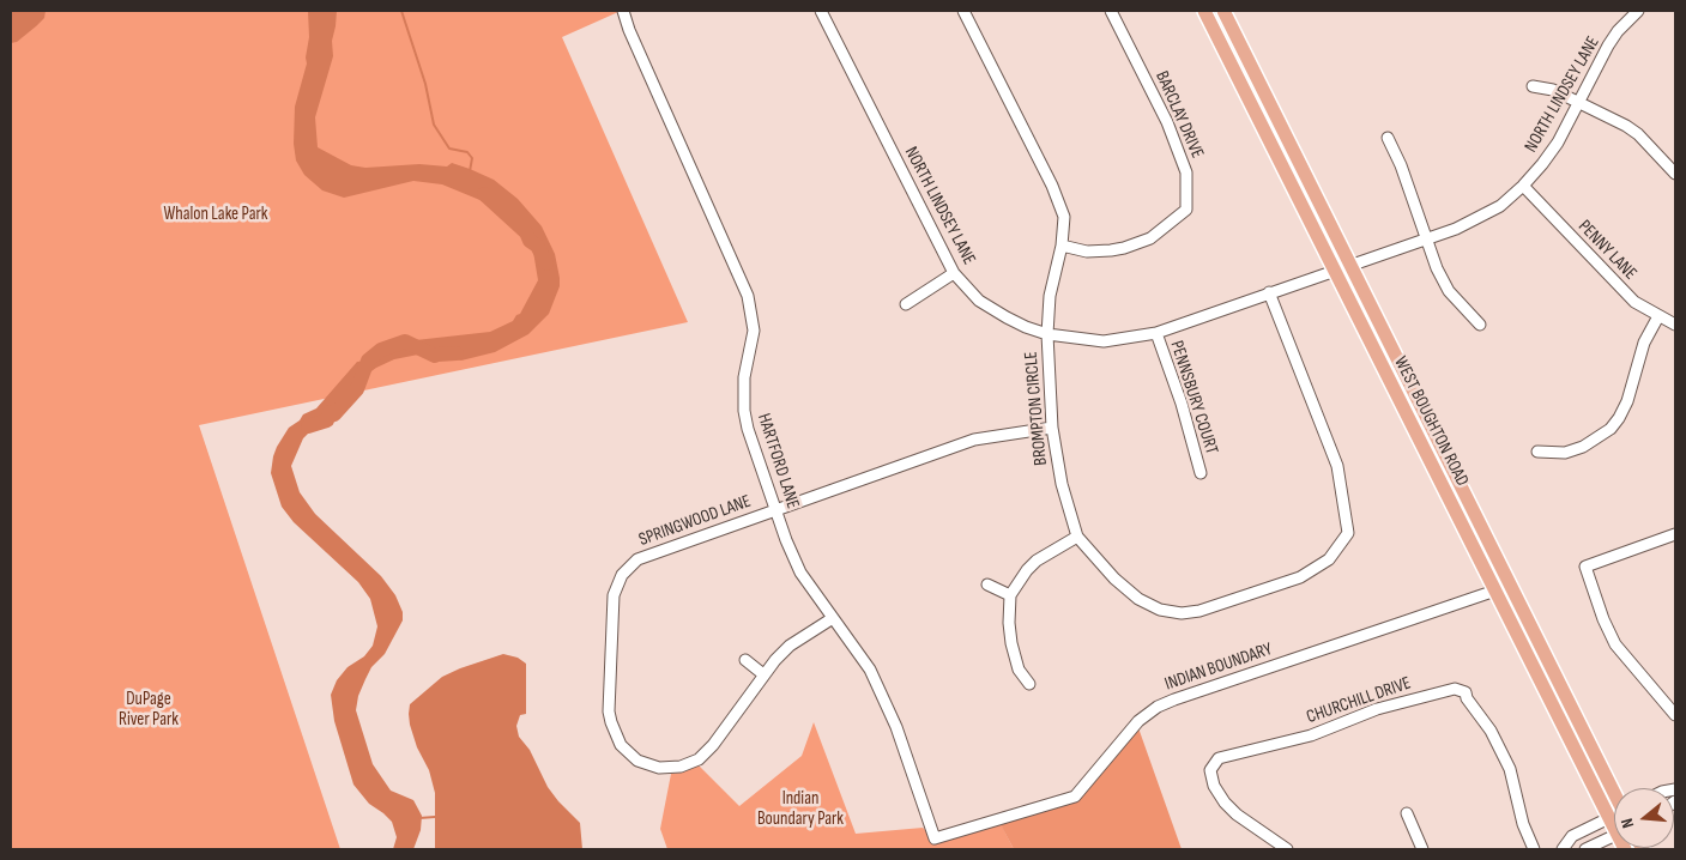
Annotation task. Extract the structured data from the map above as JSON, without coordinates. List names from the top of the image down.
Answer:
{
  "streets": {
    "main road": ["WEST BOUGHTON ROAD"],
    "street": [
      "NORTH LINDSEY LANE",
      "BARCLAY DRIVE",
      "PENNY LANE",
      "PENNSBURY COURT",
      "BROMPTON CIRCLE",
      "HARTFORD LANE",
      "SPRINGWOOD LANE",
      "INDIAN BOUNDARY",
      "CHURCHILL DRIVE"
    ]
  },
  "crossings": [
    ["NORTH LINDSEY LANE", "PENNY LANE"],
    ["NORTH LINDSEY LANE", "PENNSBURY COURT"],
    ["NORTH LINDSEY LANE", "BROMPTON CIRCLE"],
    ["NORTH LINDSEY LANE", "WEST BOUGHTON ROAD"],
    ["BARCLAY DRIVE", "BROMPTON CIRCLE"],
    ["BROMPTON CIRCLE", "SPRINGWOOD LANE"],
    ["WEST BOUGHTON ROAD", "INDIAN BOUNDARY"],
    ["HARTFORD LANE", "SPRINGWOOD LANE"],
    ["HARTFORD LANE", "INDIAN BOUNDARY"]
  ],
  "parks": ["Whalon Lake Park", "DuPage River Park", "Indian Boundary Park"],
  "north": "left"
}
